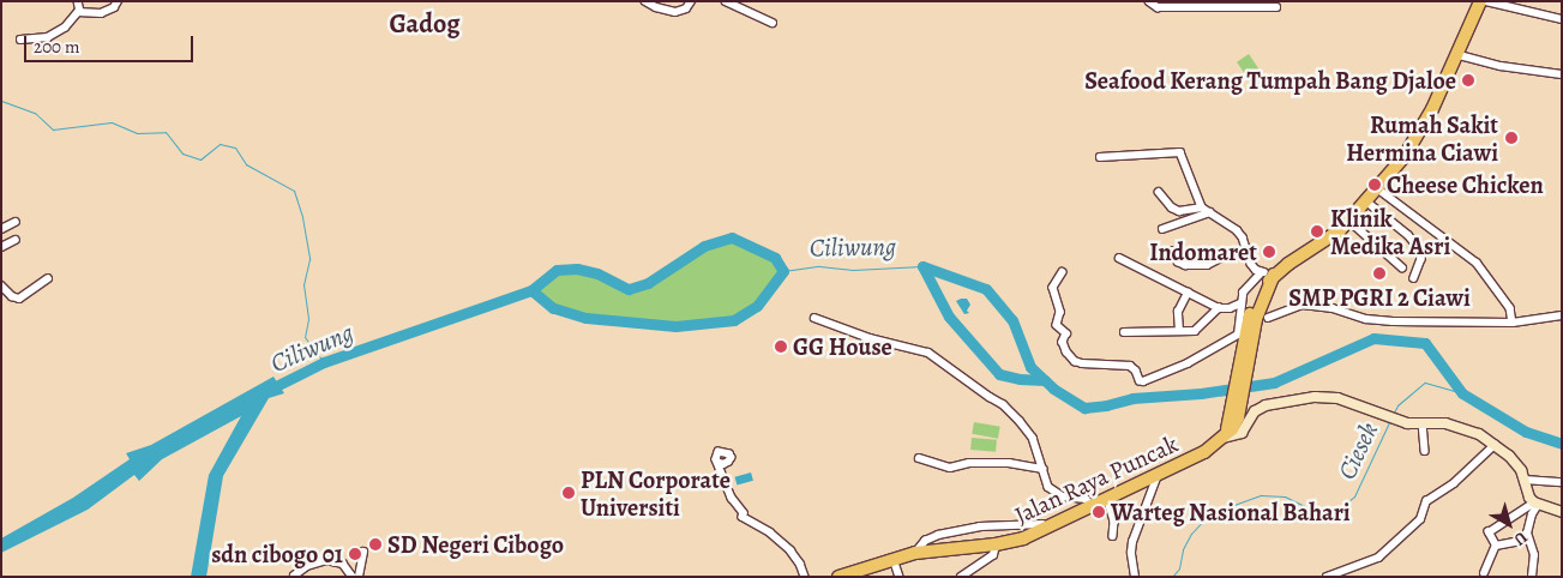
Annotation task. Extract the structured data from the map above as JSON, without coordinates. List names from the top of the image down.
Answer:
{
  "streets": {
    "highway": ["Jalan Raya Puncak"]
  },
  "districts": ["Gadog"],
  "water": ["Ciliwung", "Ciesek"],
  "places": [
    "Seafood Kerang Tumpah Bang Djaloe",
    "Rumah Sakit Hermina Ciawi",
    "Cheese Chicken",
    "Klinik Medika Asri",
    "Indomaret",
    "SMP PGRI 2 Ciawi",
    "GG House",
    "PLN Corporate Universiti",
    "Warteg Nasional Bahari",
    "SD Negeri Cibogo",
    "sdn cibogo 01"
  ],
  "scale_bar": "200 m",
  "north": "bottom right"
}
